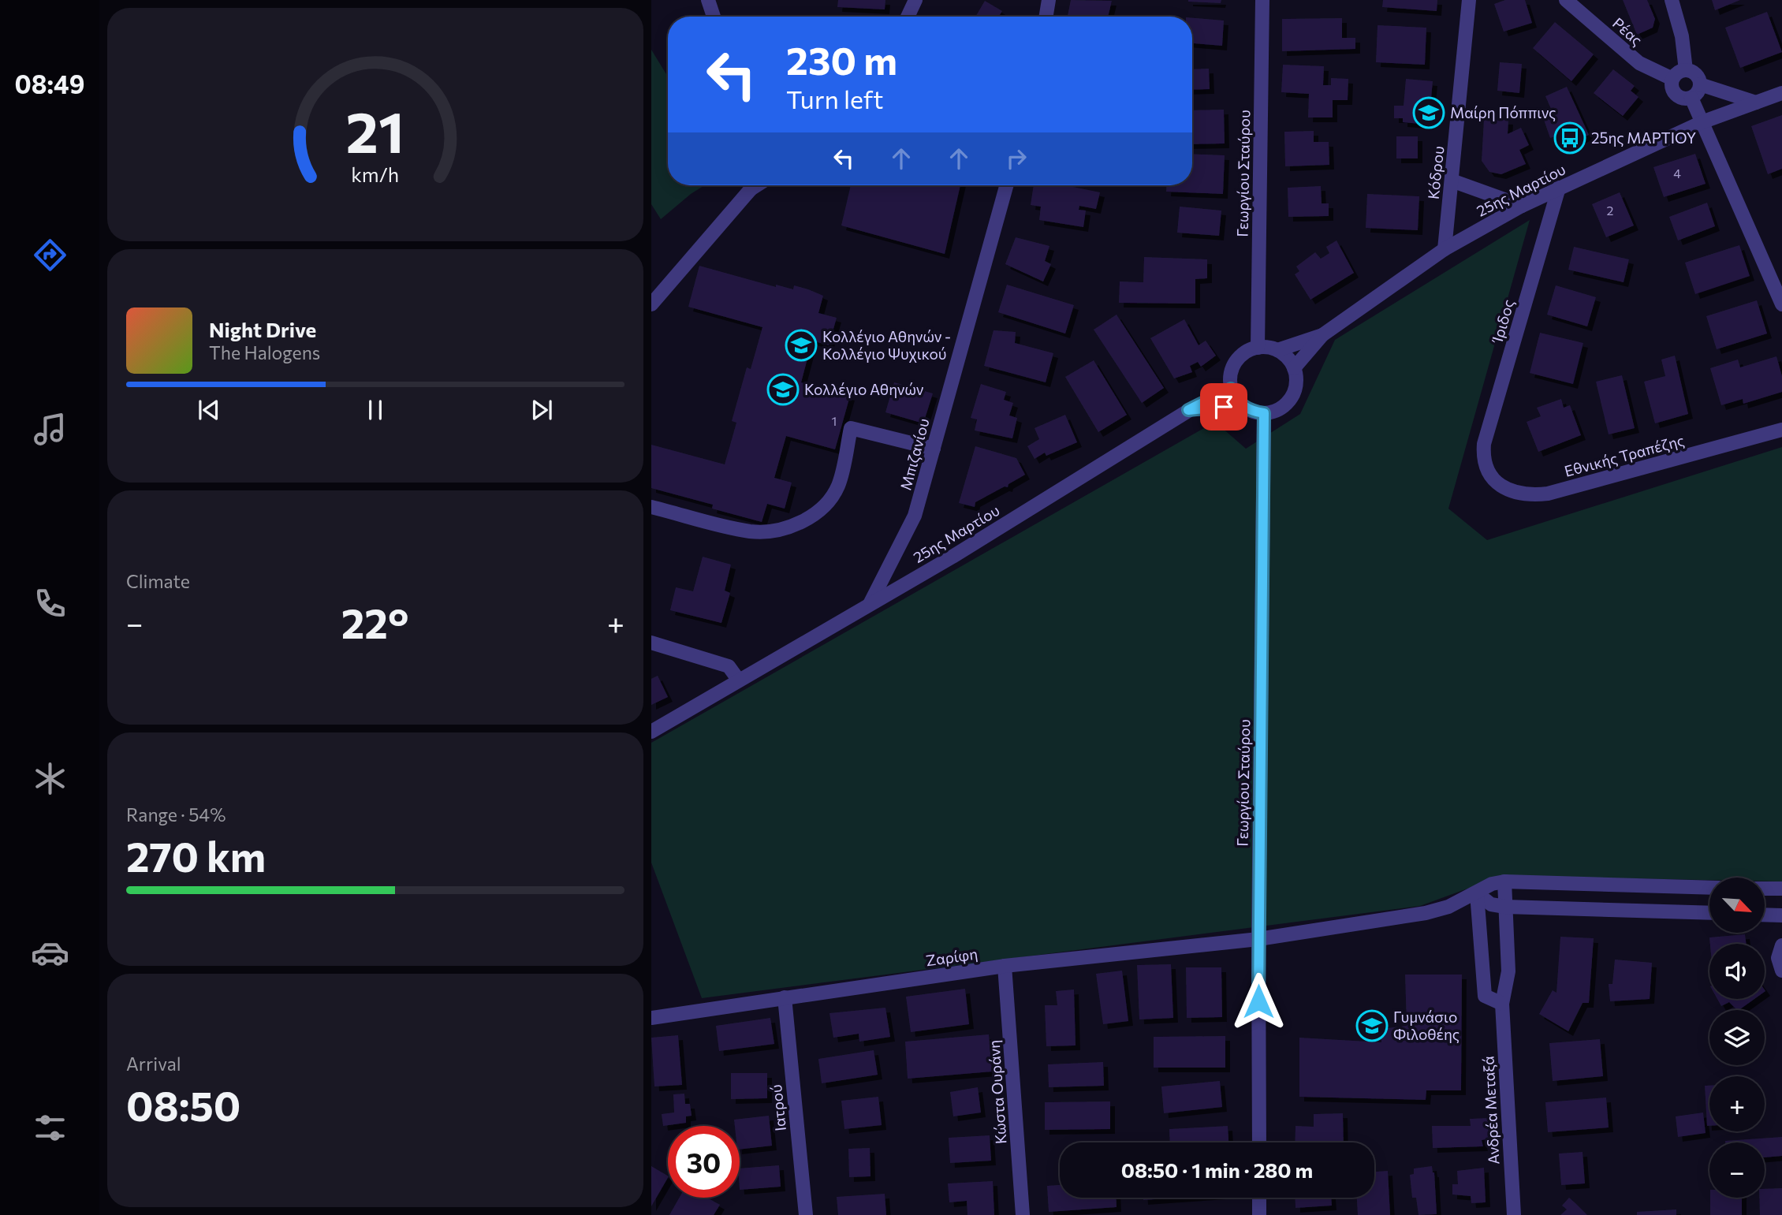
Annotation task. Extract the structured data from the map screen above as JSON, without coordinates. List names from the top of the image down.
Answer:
{
  "streets": {
    "street": [
      "Ρέας",
      "Κόδρου",
      "Γεωργίου Σταύρου",
      "25ης Μαρτίου",
      "Ίριδος",
      "Μπιζανίου",
      "Εθνικής Τραπέζης",
      "Ζαρίφη",
      "Κώστα Ουράνη",
      "Ιατρού",
      "Ανδρέα Μεταξά"
    ]
  },
  "crossings": [
    ["Κόδρου", "25ης Μαρτίου"],
    ["Γεωργίου Σταύρου", "25ης Μαρτίου"],
    ["Γεωργίου Σταύρου", "Ζαρίφη"],
    ["25ης Μαρτίου", "Ίριδος"],
    ["25ης Μαρτίου", "Μπιζανίου"],
    ["Ίριδος", "Εθνικής Τραπέζης"],
    ["Ζαρίφη", "Κώστα Ουράνη"],
    ["Ζαρίφη", "Ιατρού"],
    ["Ζαρίφη", "Ανδρέα Μεταξά"]
  ],
  "places": {
    "school or university": [
      "Μαίρη Πόππινς",
      "Κολλέγιο Αθηνών - Κολλέγιο Ψυχικού",
      "Κολλέγιο Αθηνών",
      "Γυμνάσιο Φιλοθέης"
    ],
    "bus stop": ["25ης ΜΑΡΤΙΟΥ"]
  },
  "house_numbers": ["4", "2", "1"],
  "north": "bottom right",
  "page": {
    "tabs": "08:49",
    "turn": ["230 m", "Turn left"],
    "song": ["Night Drive", "The Halogens"],
    "tile": [
      "Climate",
      ["Range · 54%", "270 km"],
      ["Arrival", "08:50"]
    ],
    "heat": ["−", "22°", "+"],
    "map_buttons": ["+", "−"],
    "limit": "30",
    "trip": "08:50 · 1 min · 280 m",
    "gauge": ["21", "km/h"]
  }
}
